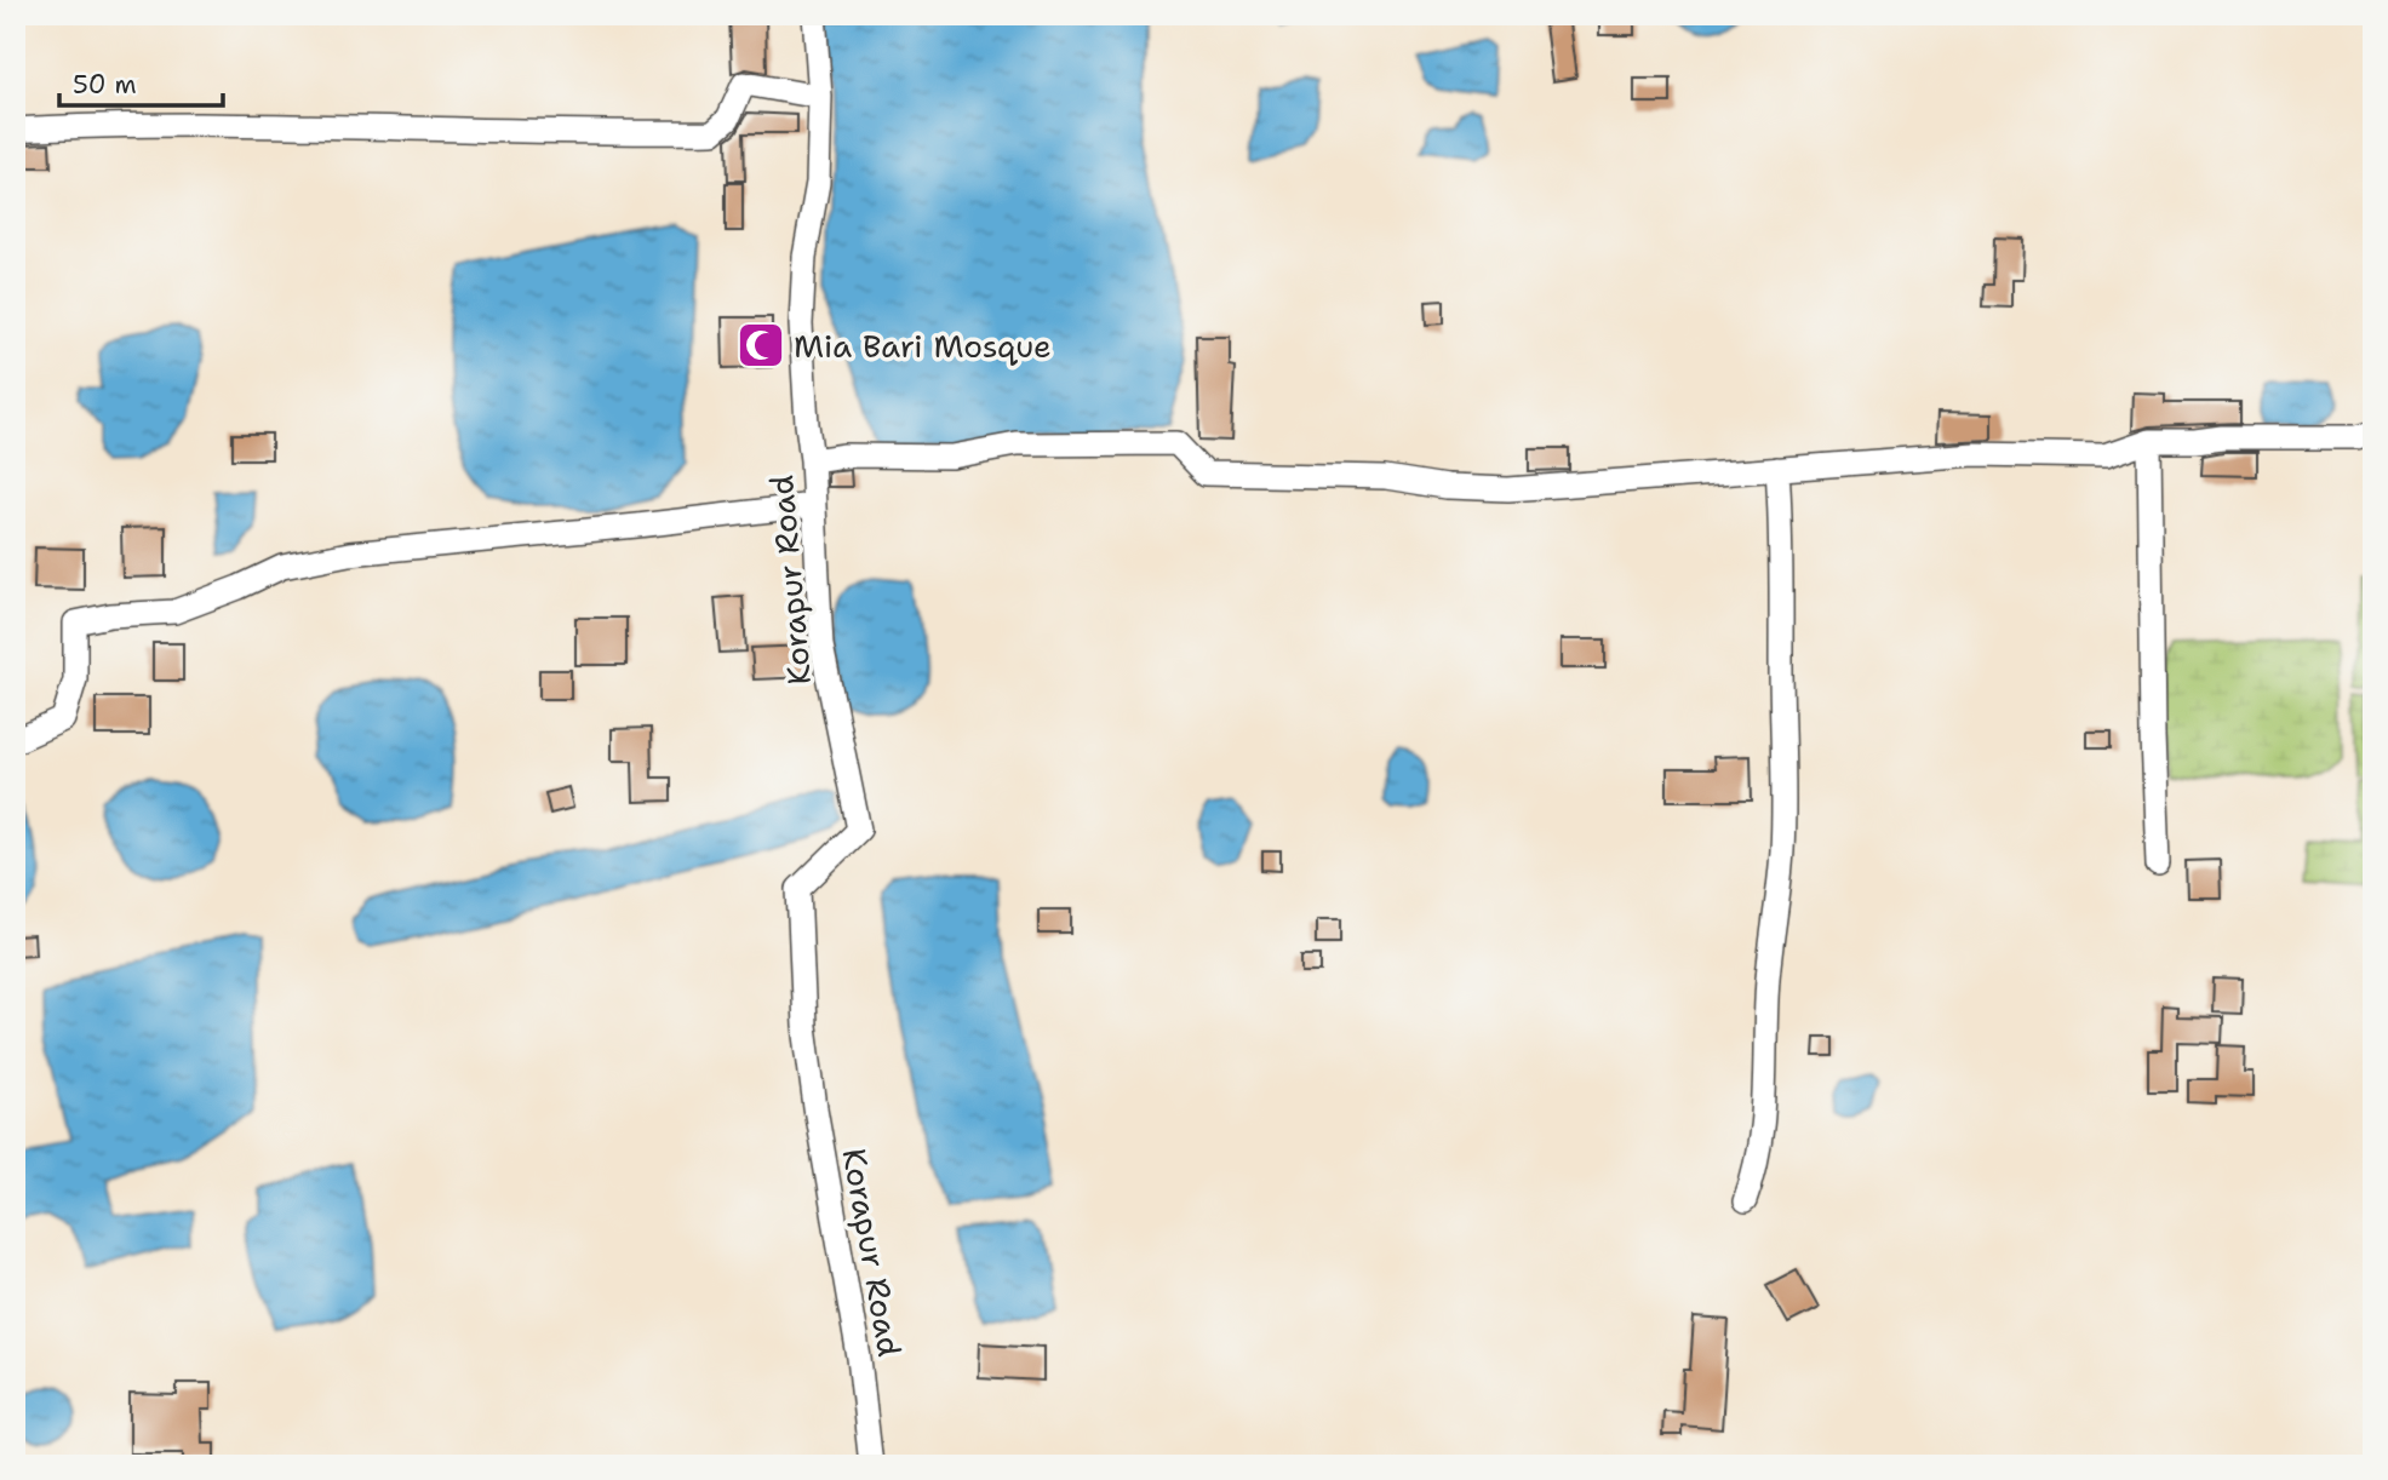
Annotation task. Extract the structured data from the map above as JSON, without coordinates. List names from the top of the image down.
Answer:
{
  "streets": {
    "street": ["Korapur Road"]
  },
  "places": {
    "mosque": ["Mia Bari Mosque"]
  },
  "scale_bar": "50 m"
}
